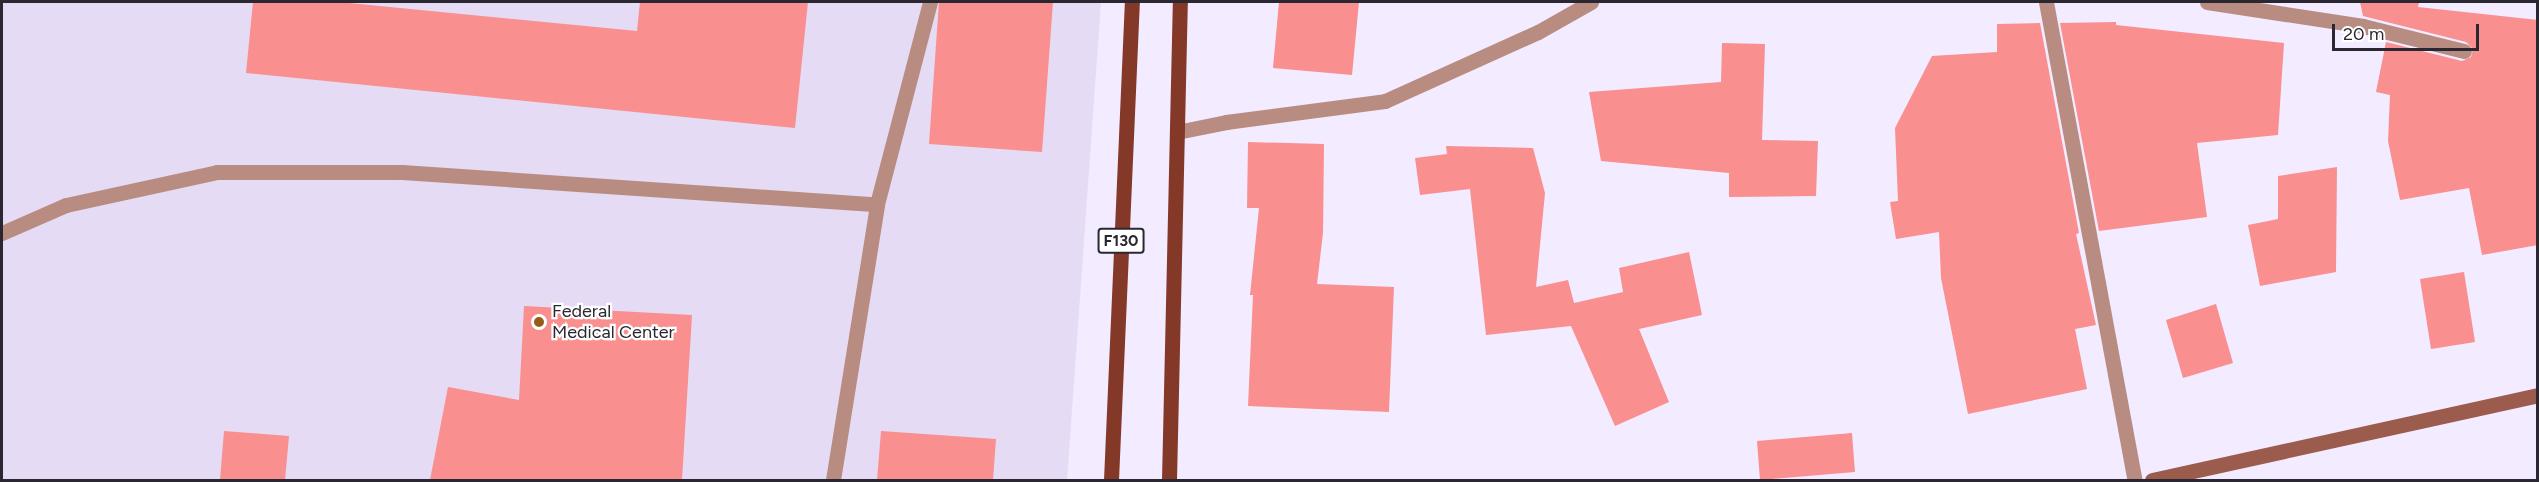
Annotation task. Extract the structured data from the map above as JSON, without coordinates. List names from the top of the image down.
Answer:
{
  "streets": {
    "main road": ["F130"]
  },
  "places": ["Federal Medical Center"],
  "scale_bar": "20 m"
}
